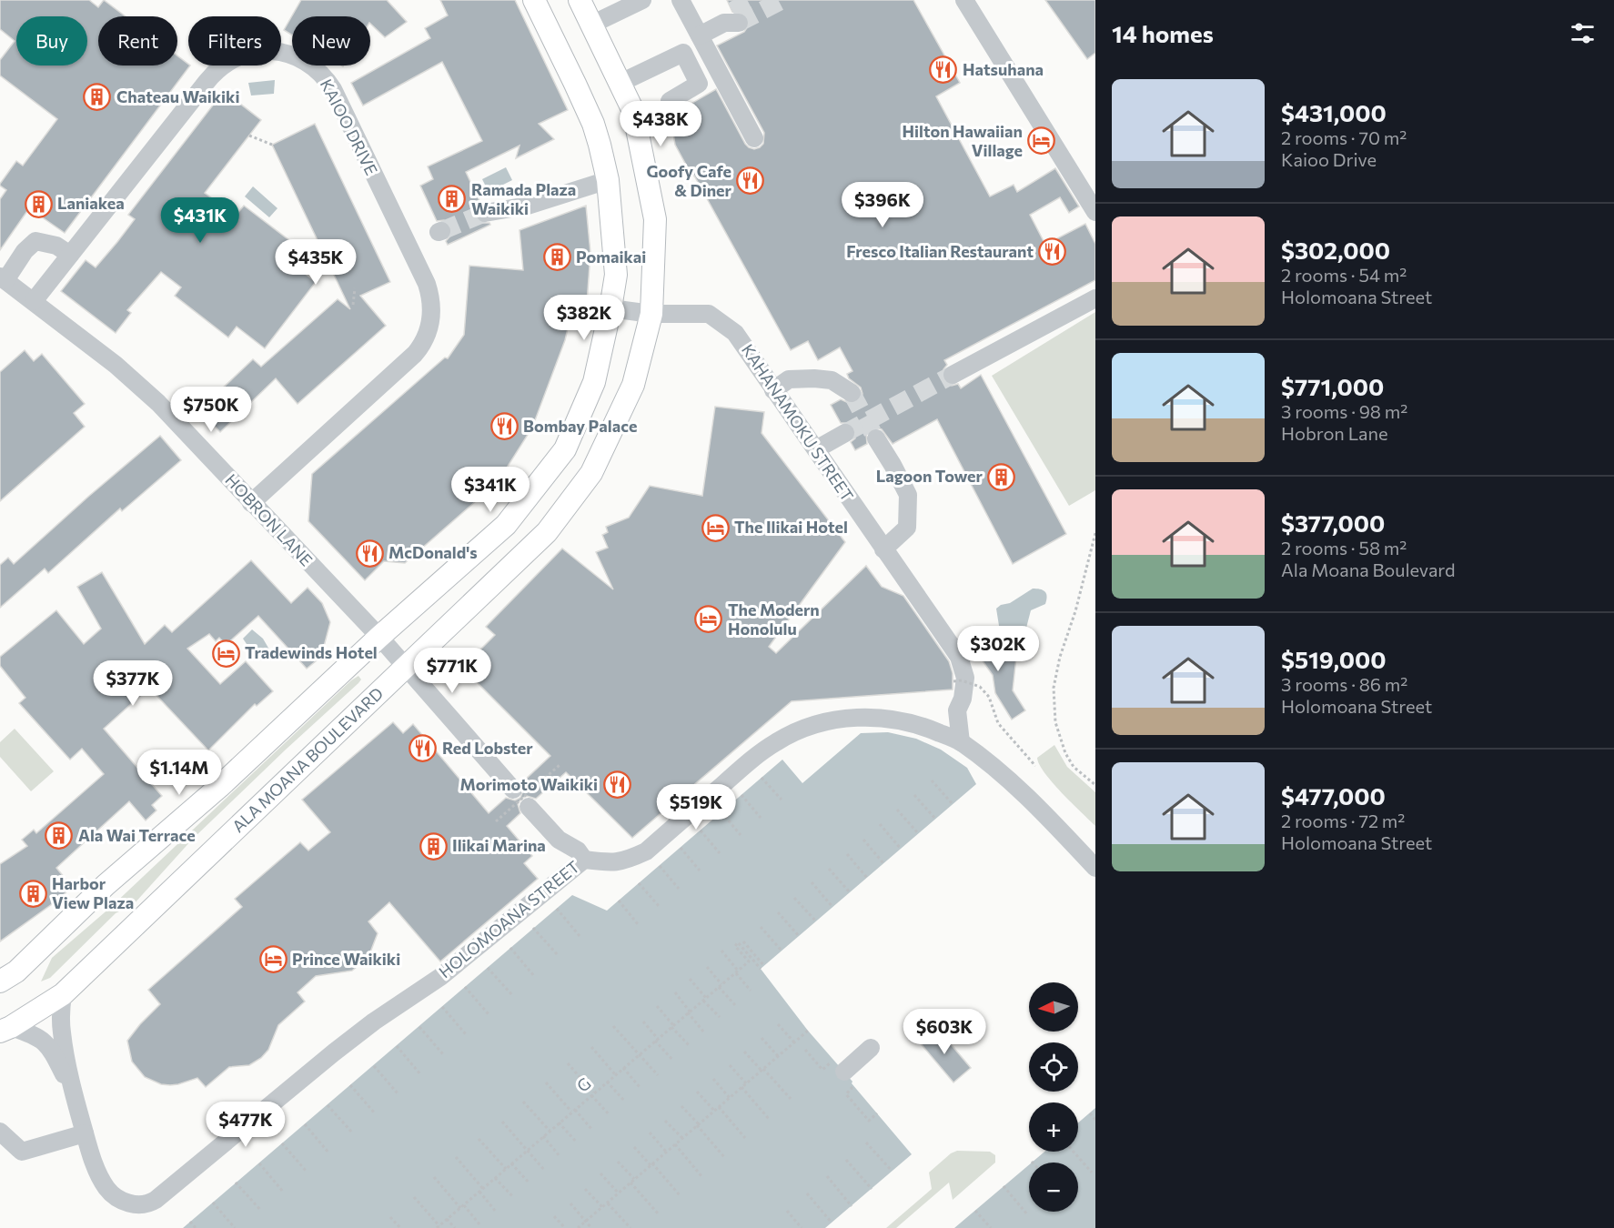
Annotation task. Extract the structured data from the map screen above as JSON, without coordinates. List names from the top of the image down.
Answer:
{
  "streets": {
    "main road": ["ALA MOANA BOULEVARD"],
    "street": [
      "KAIOO DRIVE",
      "KAHANAMOKU STREET",
      "HOBRON LANE",
      "HOLOMOANA STREET"
    ],
    "path": ["G"]
  },
  "crossings": [
    ["KAIOO DRIVE", "HOBRON LANE"],
    ["KAHANAMOKU STREET", "ALA MOANA BOULEVARD"],
    ["KAHANAMOKU STREET", "HOLOMOANA STREET"],
    ["HOBRON LANE", "ALA MOANA BOULEVARD"],
    ["ALA MOANA BOULEVARD", "HOLOMOANA STREET"]
  ],
  "places": {
    "restaurant": [
      "Hatsuhana",
      "Goofy Cafe & Diner",
      "Fresco Italian Restaurant",
      "Bombay Palace",
      "McDonald's",
      "Red Lobster",
      "Morimoto Waikiki"
    ],
    "building": [
      "Chateau Waikiki",
      "Ramada Plaza Waikiki",
      "Laniakea",
      "Pomaikai",
      "Lagoon Tower",
      "Ala Wai Terrace",
      "Ilikai Marina",
      "Harbor View Plaza"
    ],
    "hotel": [
      "Hilton Hawaiian Village",
      "The Ilikai Hotel",
      "The Modern Honolulu",
      "Tradewinds Hotel",
      "Prince Waikiki"
    ]
  },
  "north": "left",
  "page": {
    "heading": "14 homes",
    "chip": [
      "Buy",
      "Rent",
      "Filters",
      "New"
    ],
    "list": [
      {
        "name": "$431,000",
        "note": "2 rooms · 70 m² · Kaioo Drive"
      },
      {
        "name": "$302,000",
        "note": "2 rooms · 54 m² · Holomoana Street"
      },
      {
        "name": "$771,000",
        "note": "3 rooms · 98 m² · Hobron Lane"
      },
      {
        "name": "$377,000",
        "note": "2 rooms · 58 m² · Ala Moana Boulevard"
      },
      {
        "name": "$519,000",
        "note": "3 rooms · 86 m² · Holomoana Street"
      },
      {
        "name": "$477,000",
        "note": "2 rooms · 72 m² · Holomoana Street"
      }
    ],
    "price": [
      "$438K",
      "$396K",
      "$431K",
      "$435K",
      "$382K",
      "$750K",
      "$341K",
      "$302K",
      "$771K",
      "$377K",
      "$1.14M",
      "$519K",
      "$603K",
      "$477K"
    ],
    "map_buttons": ["+", "−"]
  }
}
